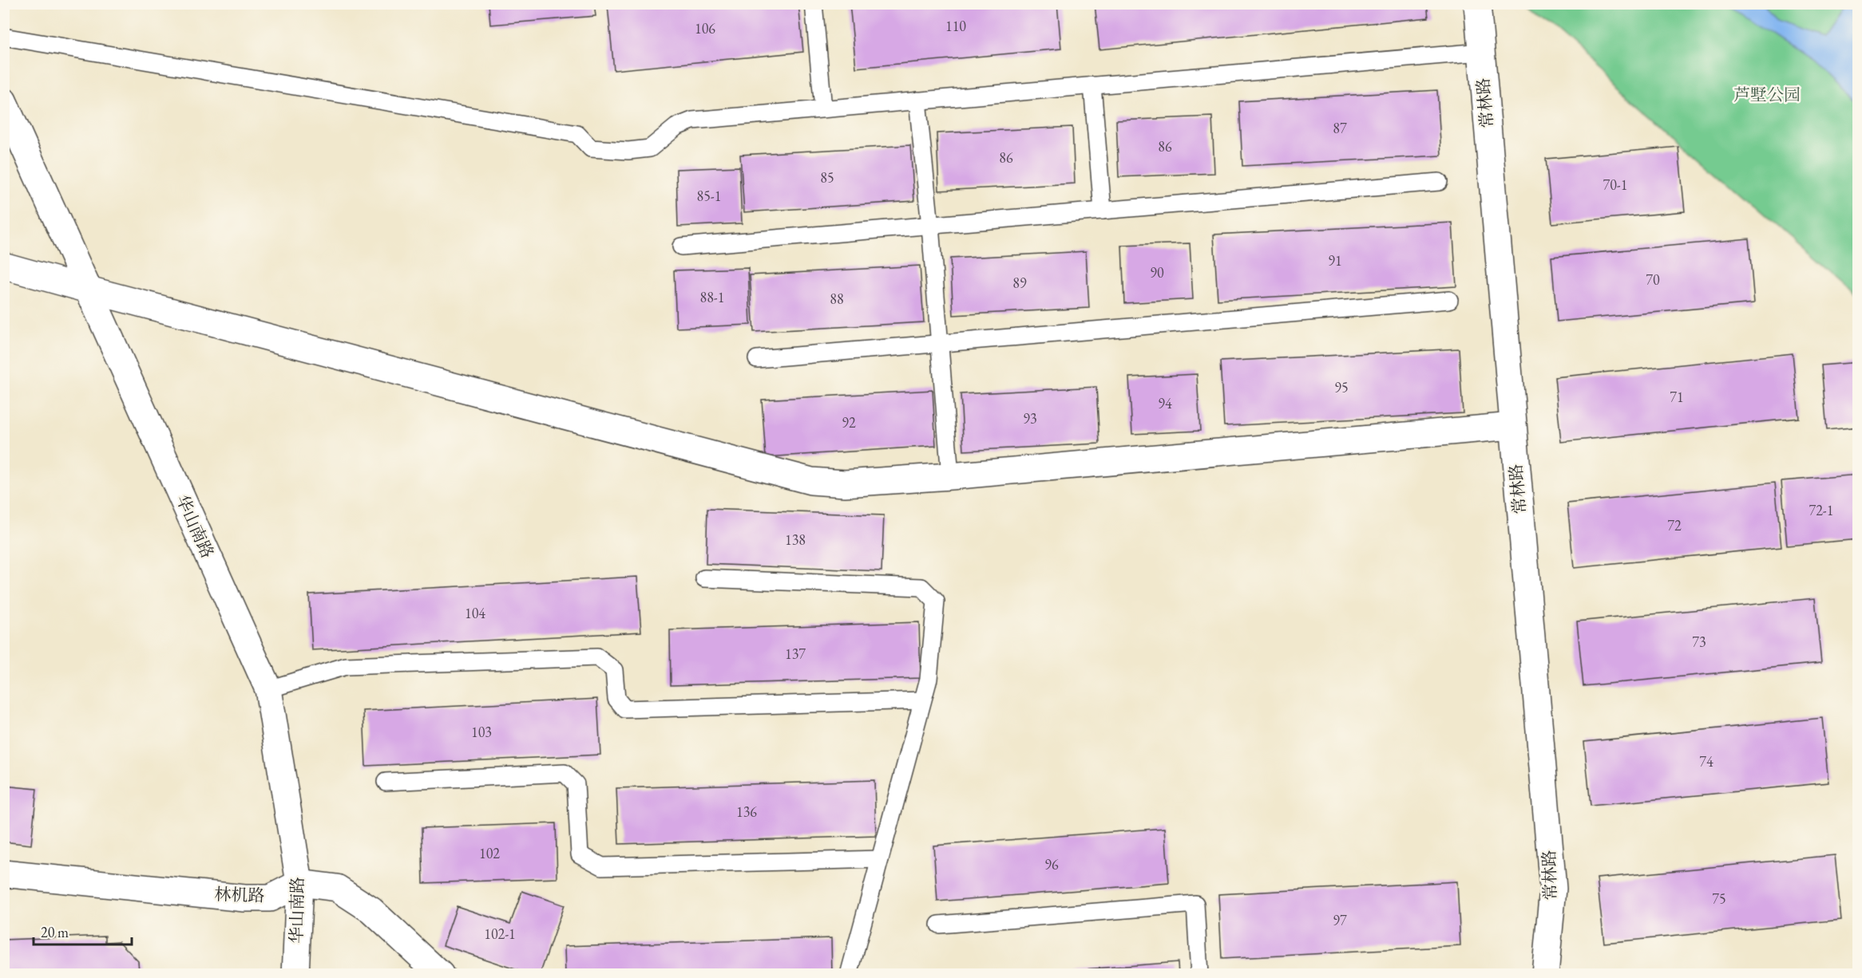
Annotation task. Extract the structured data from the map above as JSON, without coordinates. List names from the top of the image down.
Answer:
{
  "streets": {
    "street": ["常林路", "华山南路", "林机路"]
  },
  "crossings": [
    ["华山南路", "林机路"]
  ],
  "parks": ["芦墅公园"],
  "house_numbers": [
    "110",
    "106",
    "87",
    "86",
    "86",
    "85",
    "70-1",
    "85-1",
    "91",
    "90",
    "70",
    "89",
    "88-1",
    "88",
    "95",
    "71",
    "94",
    "93",
    "92",
    "72-1",
    "72",
    "138",
    "104",
    "73",
    "137",
    "103",
    "74",
    "136",
    "102",
    "96",
    "75",
    "97",
    "102-1"
  ],
  "scale_bar": "20 m"
}
